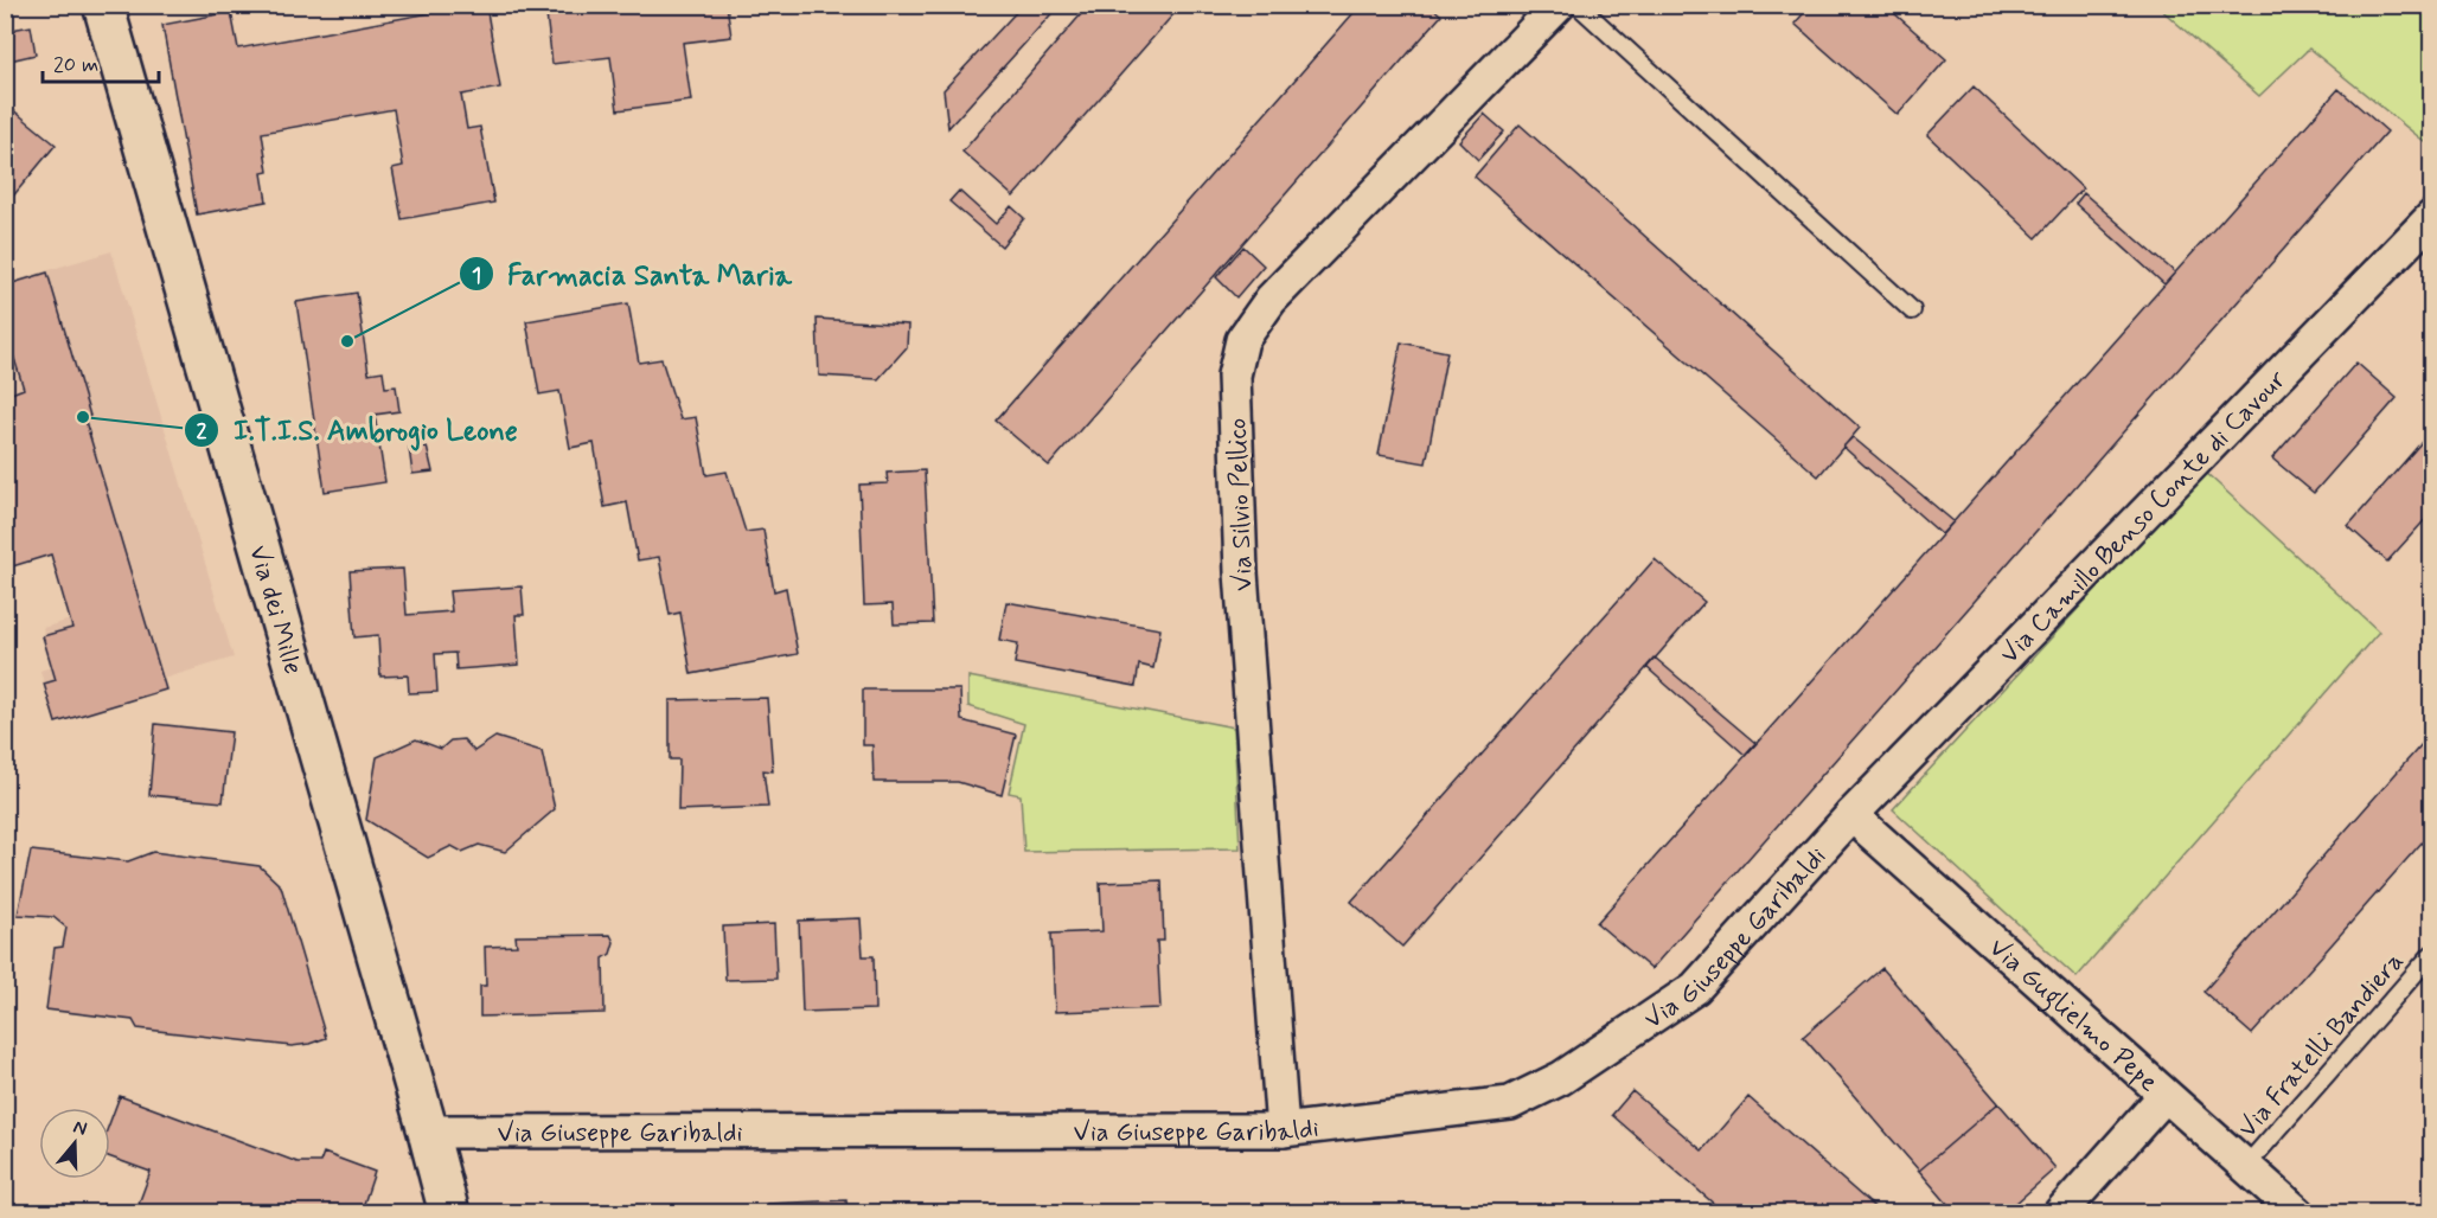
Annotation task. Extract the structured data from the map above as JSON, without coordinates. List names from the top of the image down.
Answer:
{
  "streets": {
    "street": [
      "Via Silvio Pellico",
      "Via Camillo Benso Conte di Cavour",
      "Via dei Mille",
      "Via Giuseppe Garibaldi",
      "Via Guglielmo Pepe"
    ],
    "lane": ["Via Fratelli Bandiera"]
  },
  "crossings": [
    ["Via Silvio Pellico", "Via Giuseppe Garibaldi"],
    ["Via Camillo Benso Conte di Cavour", "Via Giuseppe Garibaldi"],
    ["Via Camillo Benso Conte di Cavour", "Via Guglielmo Pepe"],
    ["Via dei Mille", "Via Giuseppe Garibaldi"],
    ["Via Giuseppe Garibaldi", "Via Guglielmo Pepe"],
    ["Via Guglielmo Pepe", "Via Fratelli Bandiera"]
  ],
  "places": ["Farmacia Santa Maria", "I.T.I.S. Ambrogio Leone"],
  "scale_bar": "20 m",
  "north": "top"
}
